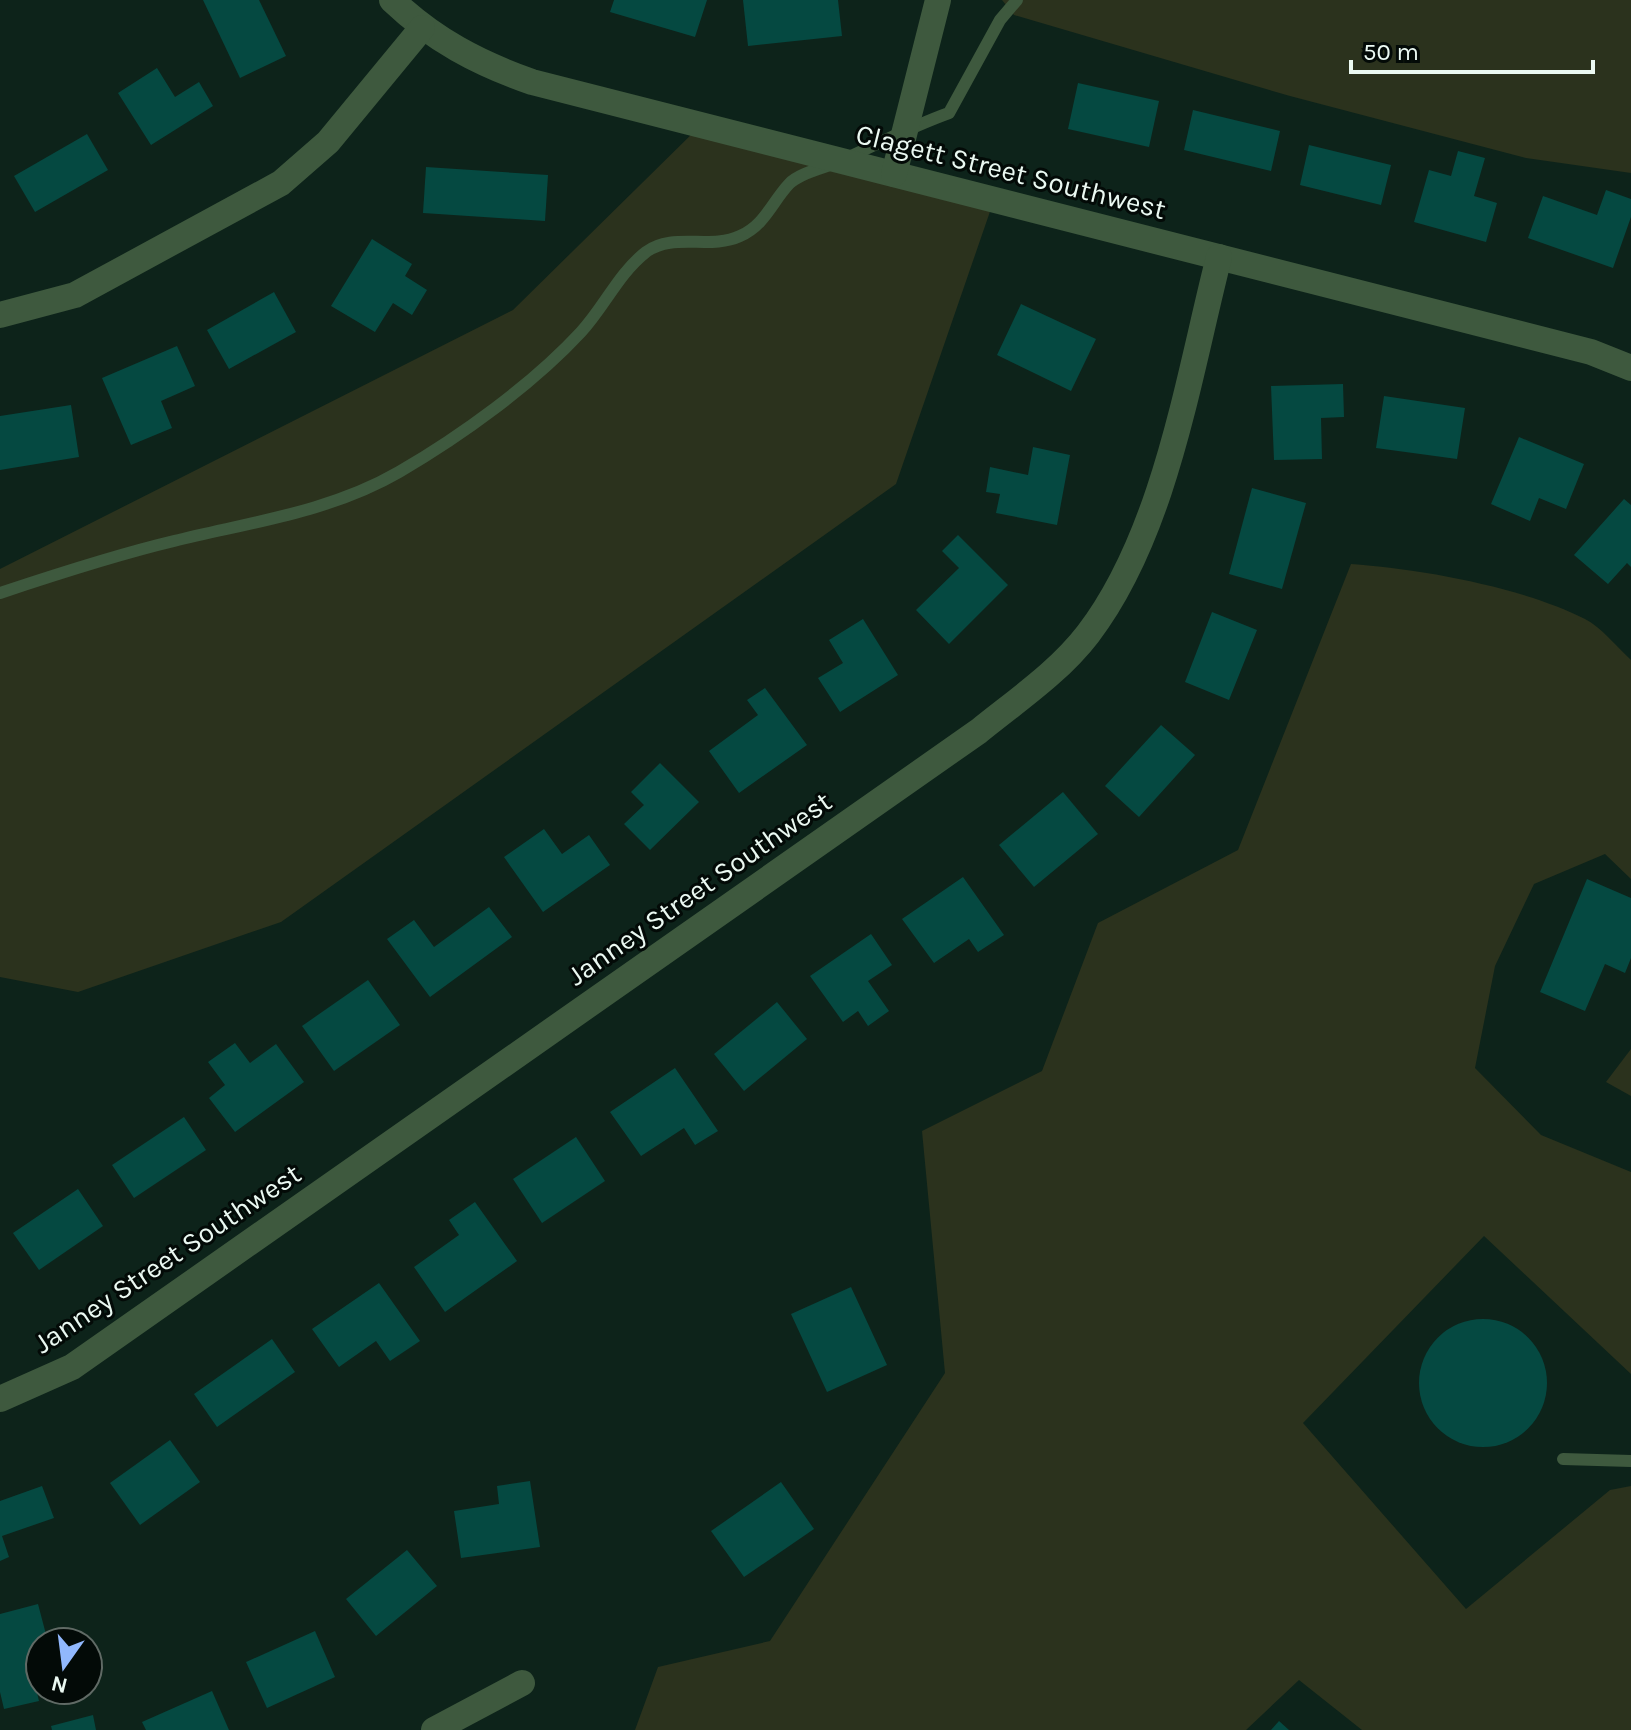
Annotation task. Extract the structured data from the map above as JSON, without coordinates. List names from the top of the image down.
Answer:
{
  "streets": {
    "street": ["Clagett Street Southwest", "Janney Street Southwest"]
  },
  "crossings": [
    ["Clagett Street Southwest", "Janney Street Southwest"]
  ],
  "scale_bar": "50 m",
  "north": "bottom"
}
